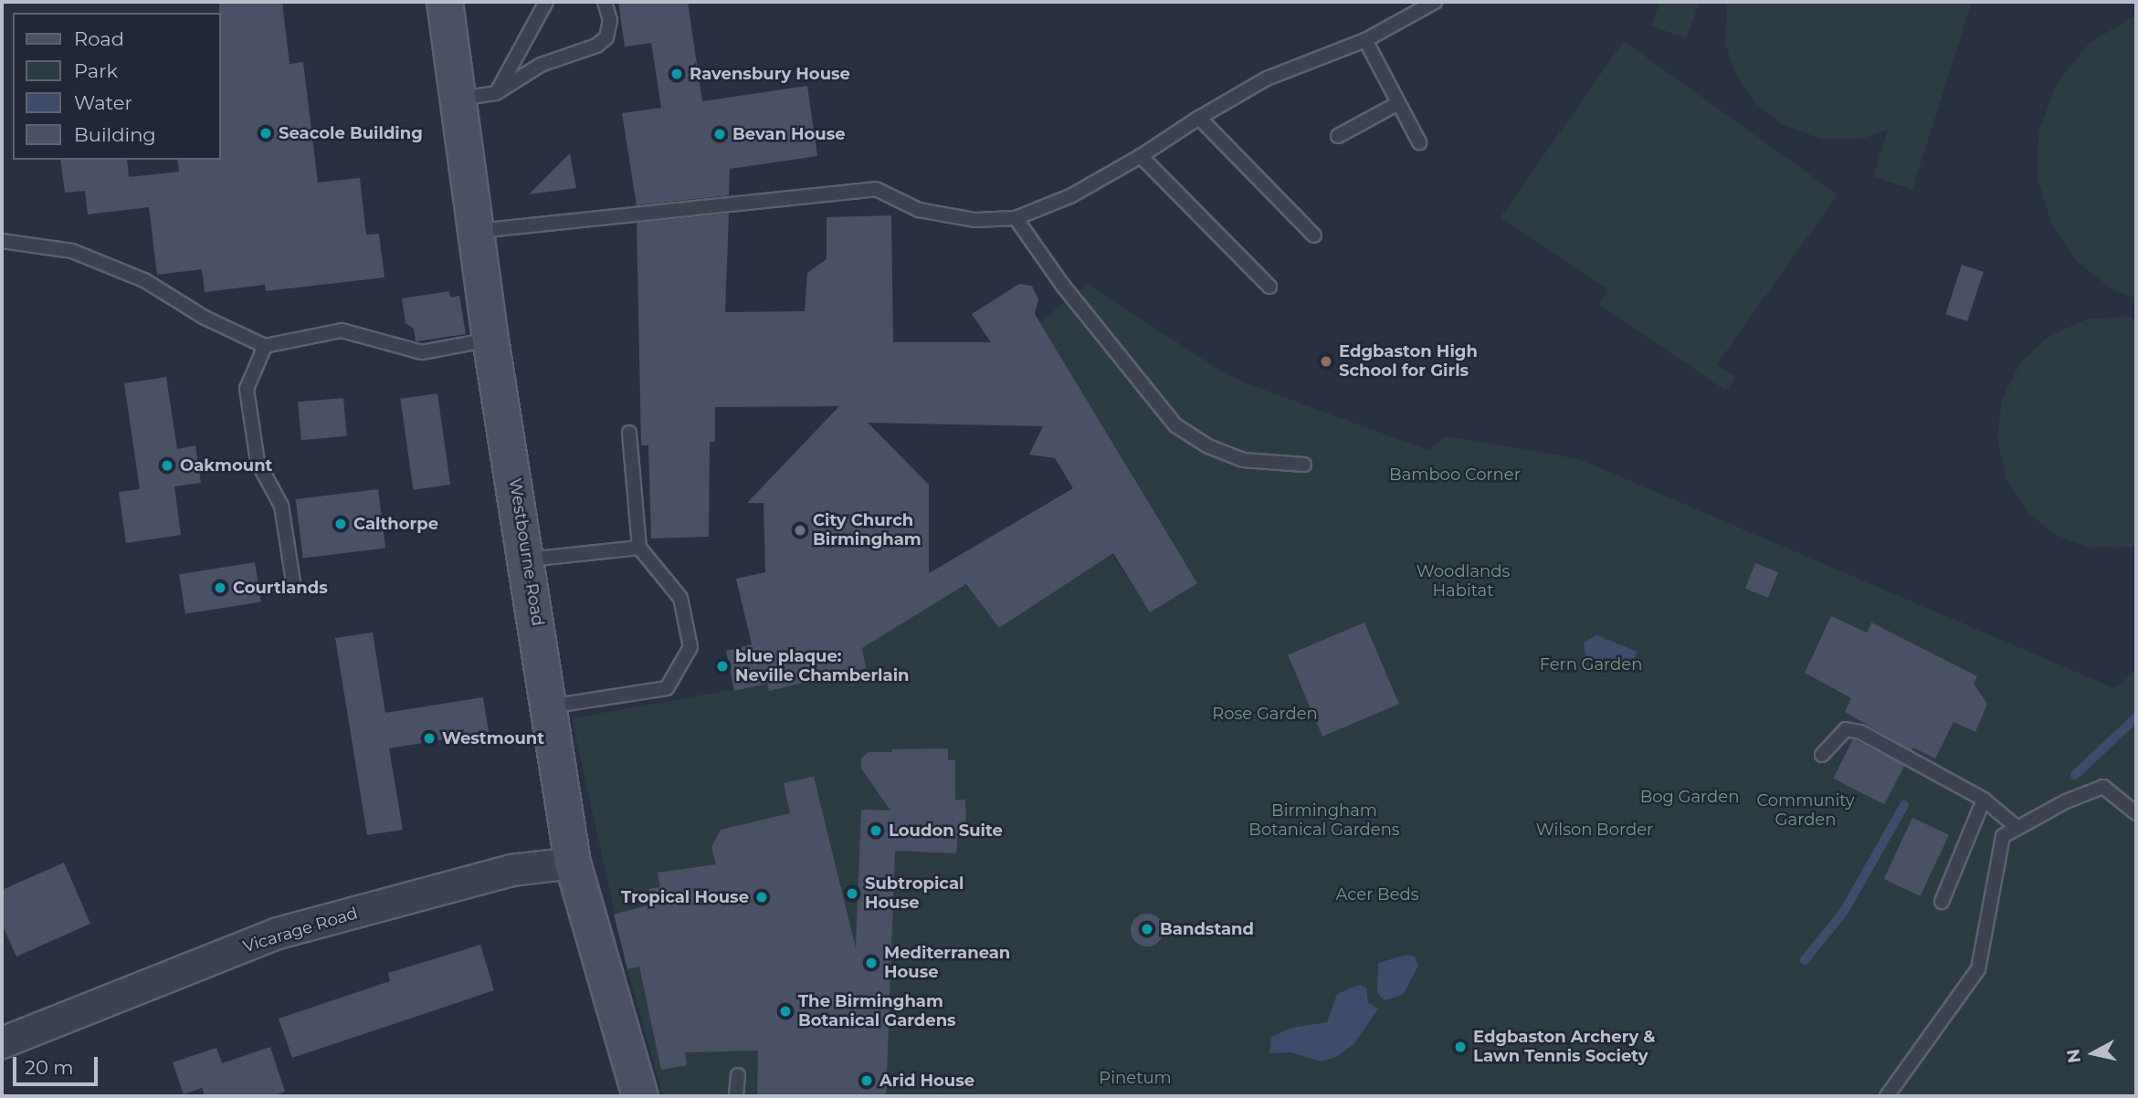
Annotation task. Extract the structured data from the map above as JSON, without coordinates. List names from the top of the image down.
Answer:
{
  "streets": {
    "main road": ["Westbourne Road"],
    "street": ["Vicarage Road"]
  },
  "crossings": [
    ["Westbourne Road", "Vicarage Road"]
  ],
  "parks": [
    "Bamboo Corner",
    "Woodlands Habitat",
    "Fern Garden",
    "Rose Garden",
    "Bog Garden",
    "Community Garden",
    "Birmingham Botanical Gardens",
    "Wilson Border",
    "Acer Beds",
    "Pinetum"
  ],
  "places": [
    "Ravensbury House",
    "Seacole Building",
    "Bevan House",
    "Edgbaston High School for Girls",
    "Oakmount",
    "Calthorpe",
    "City Church Birmingham",
    "Courtlands",
    "blue plaque: Neville Chamberlain",
    "Westmount",
    "Loudon Suite",
    "Subtropical House",
    "Tropical House",
    "Bandstand",
    "Mediterranean House",
    "The Birmingham Botanical Gardens",
    "Edgbaston Archery & Lawn Tennis Society",
    "Arid House"
  ],
  "legend": [
    "Road",
    "Park",
    "Water",
    "Building"
  ],
  "scale_bar": "20 m",
  "north": "left"
}
